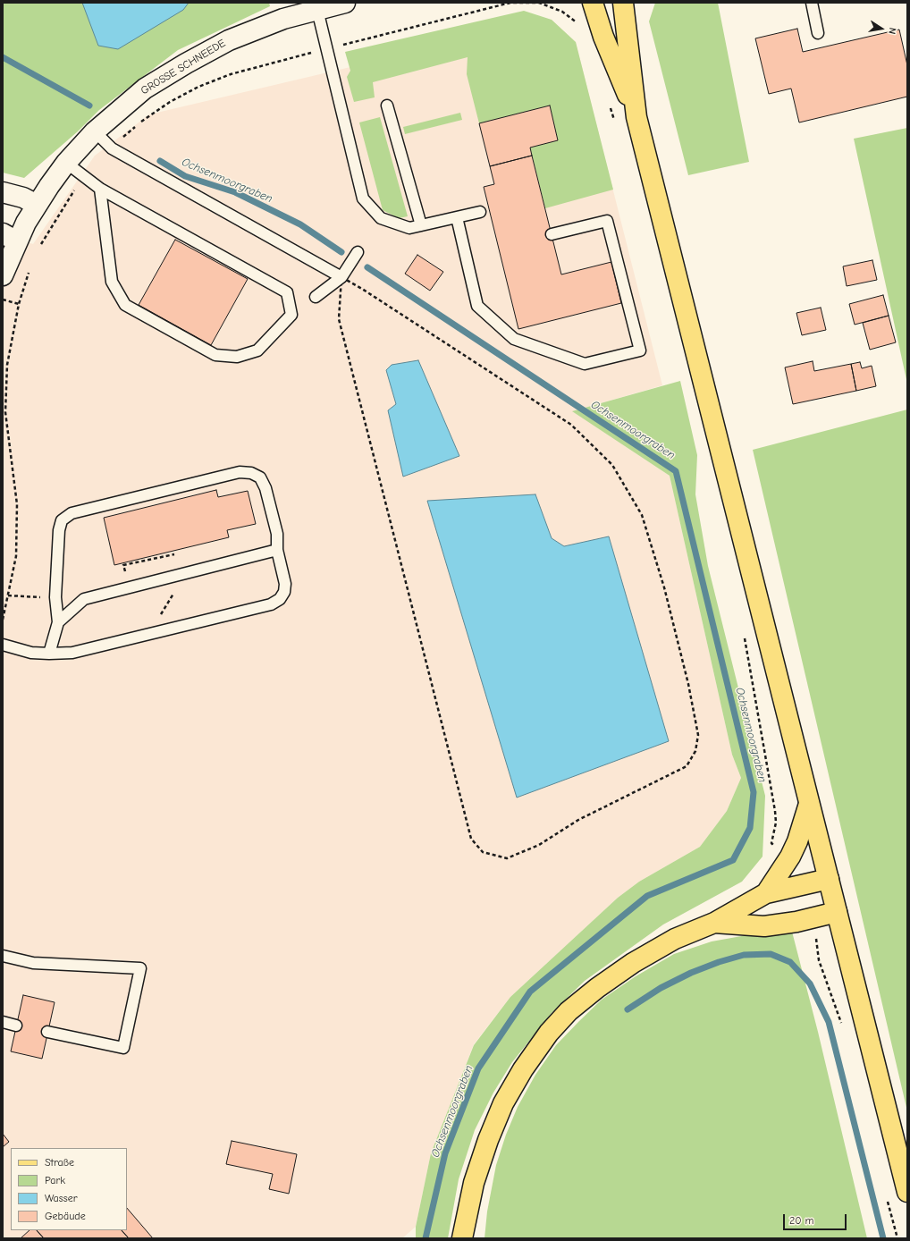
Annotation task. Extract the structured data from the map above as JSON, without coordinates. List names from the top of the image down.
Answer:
{
  "streets": {
    "street": ["GROSSE SCHNEEDE"]
  },
  "water": ["Ochsenmoorgraben"],
  "legend": [
    "Straße",
    "Park",
    "Wasser",
    "Gebäude"
  ],
  "scale_bar": "20 m",
  "north": "right"
}
